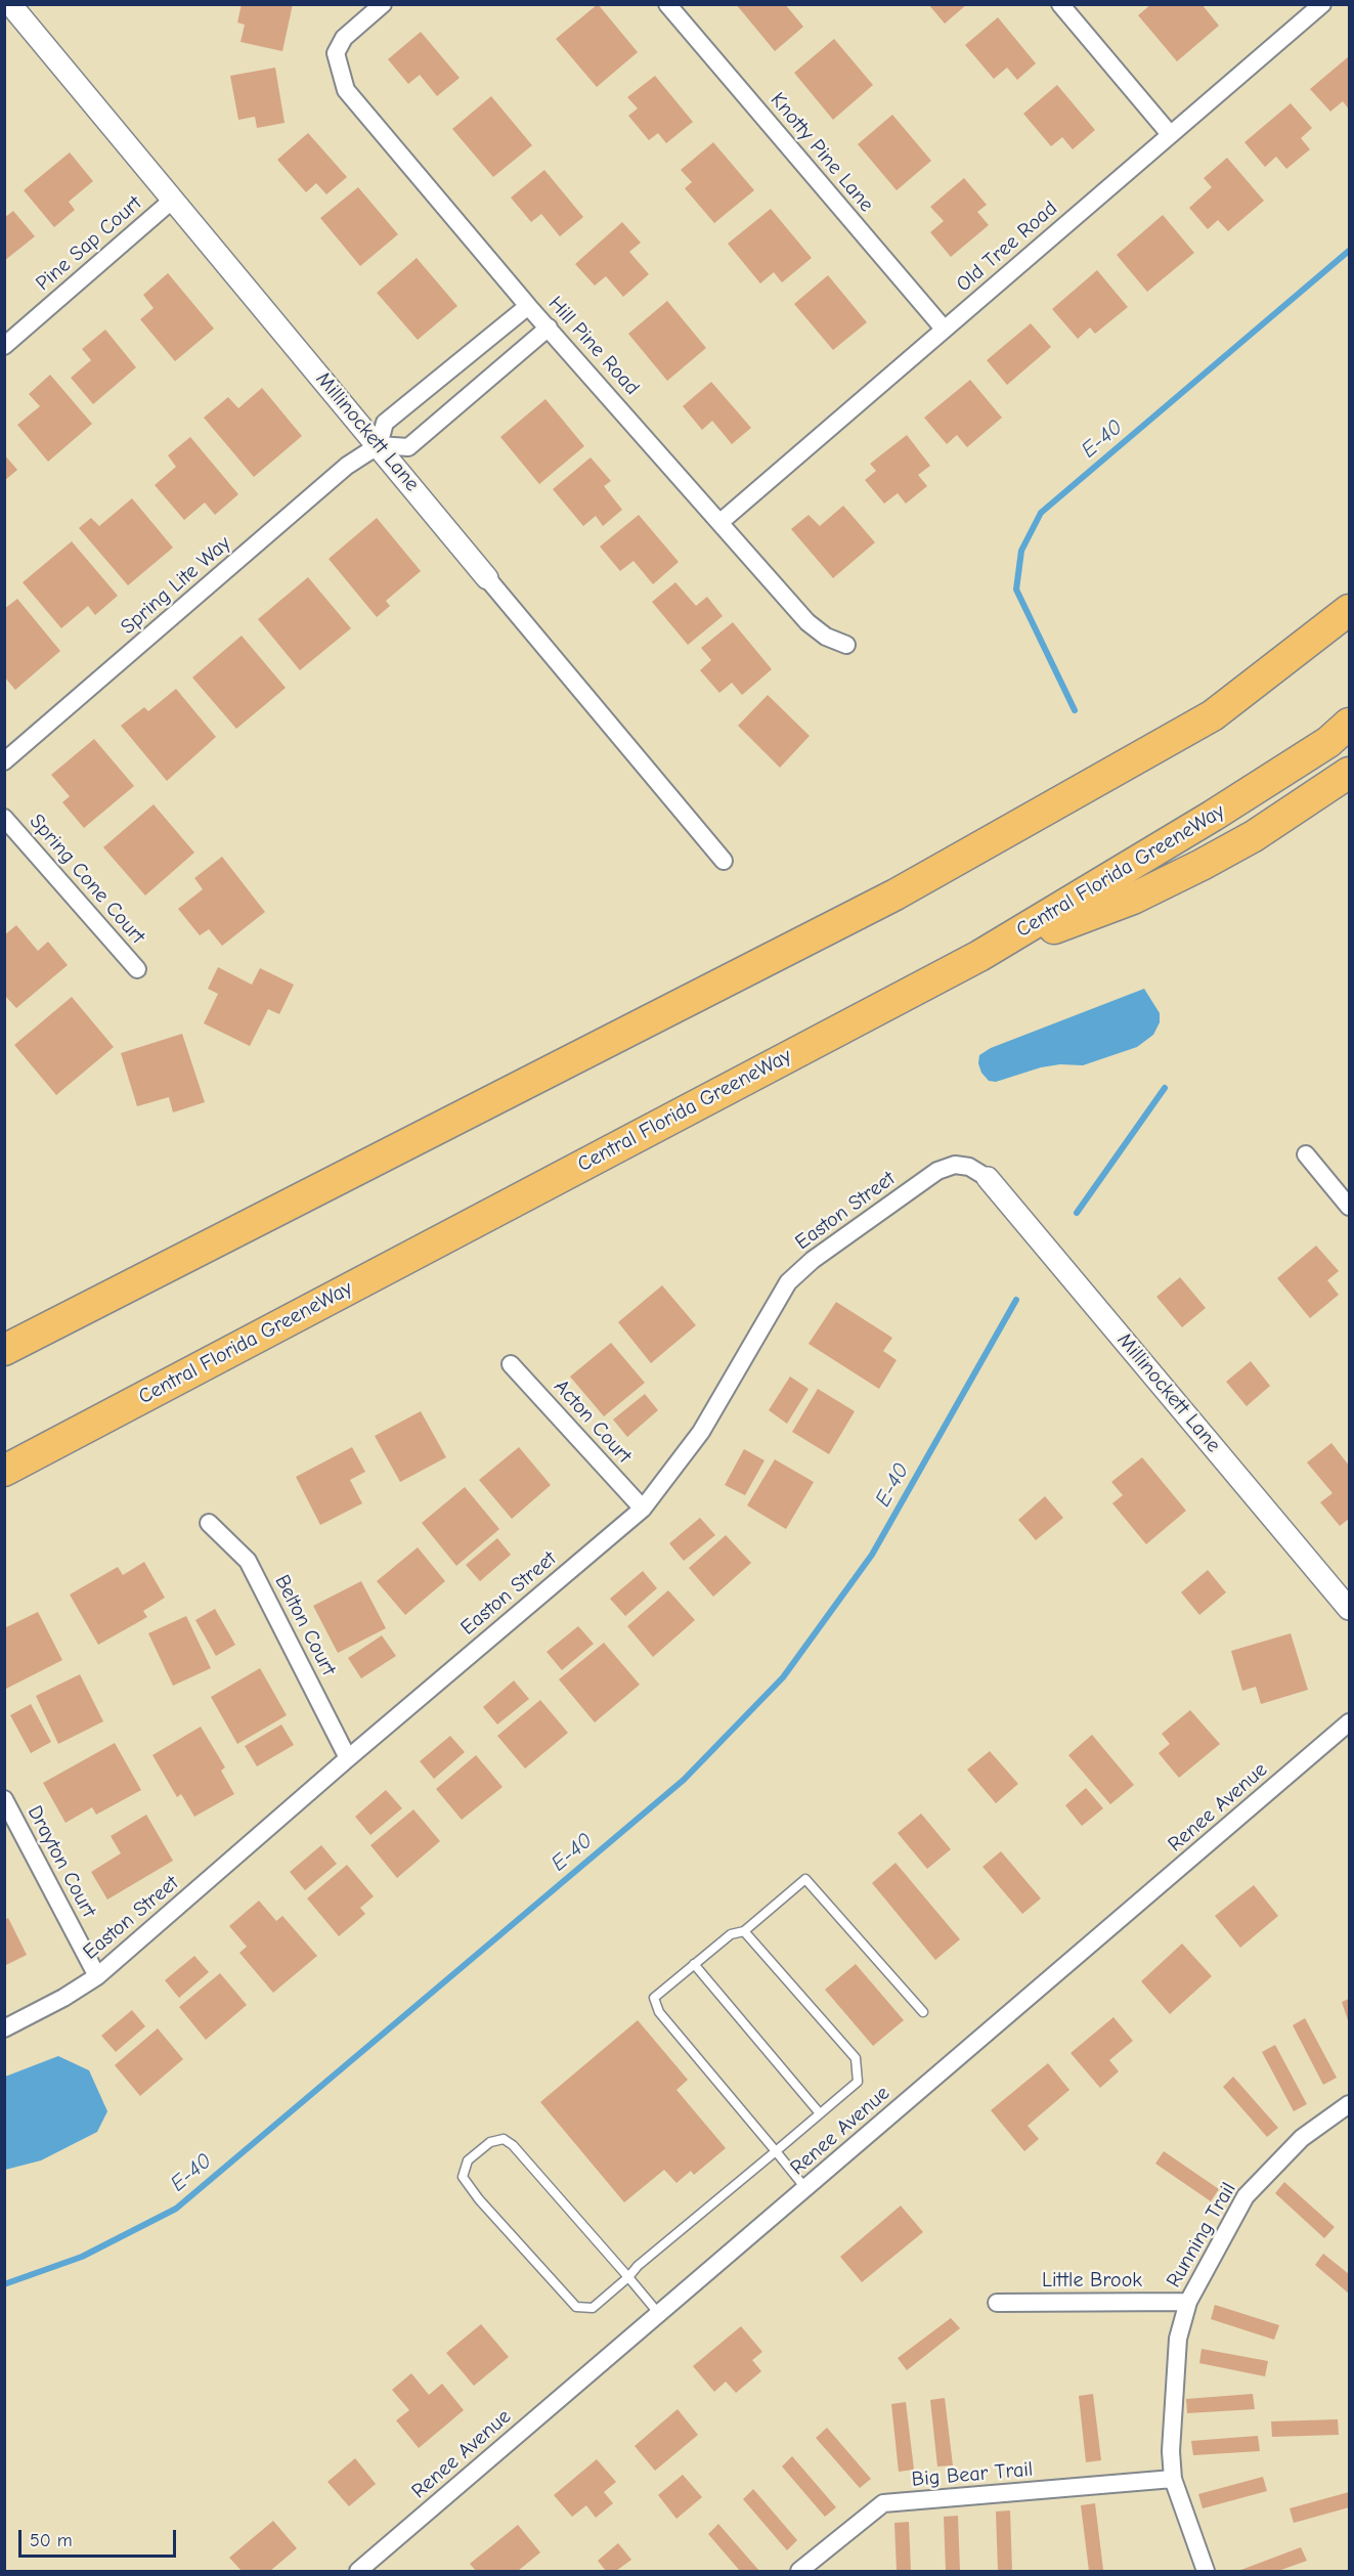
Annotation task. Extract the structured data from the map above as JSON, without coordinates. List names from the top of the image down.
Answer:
{
  "streets": {
    "highway": ["Central Florida GreeneWay"],
    "street": [
      "Knotty Pine Lane",
      "Pine Sap Court",
      "Old Tree Road",
      "Hill Pine Road",
      "Millinockett Lane",
      "Spring Lite Way",
      "Spring Cone Court",
      "Easton Street",
      "Acton Court",
      "Belton Court",
      "Renee Avenue",
      "Drayton Court",
      "Running Trail",
      "Little Brook",
      "Big Bear Trail"
    ]
  },
  "crossings": [
    ["Knotty Pine Lane", "Old Tree Road"],
    ["Pine Sap Court", "Millinockett Lane"],
    ["Old Tree Road", "Hill Pine Road"],
    ["Millinockett Lane", "Spring Lite Way"],
    ["Millinockett Lane", "Easton Street"],
    ["Easton Street", "Acton Court"],
    ["Easton Street", "Belton Court"],
    ["Easton Street", "Drayton Court"],
    ["Running Trail", "Little Brook"],
    ["Running Trail", "Big Bear Trail"]
  ],
  "water": ["E-40"],
  "scale_bar": "50 m"
}
